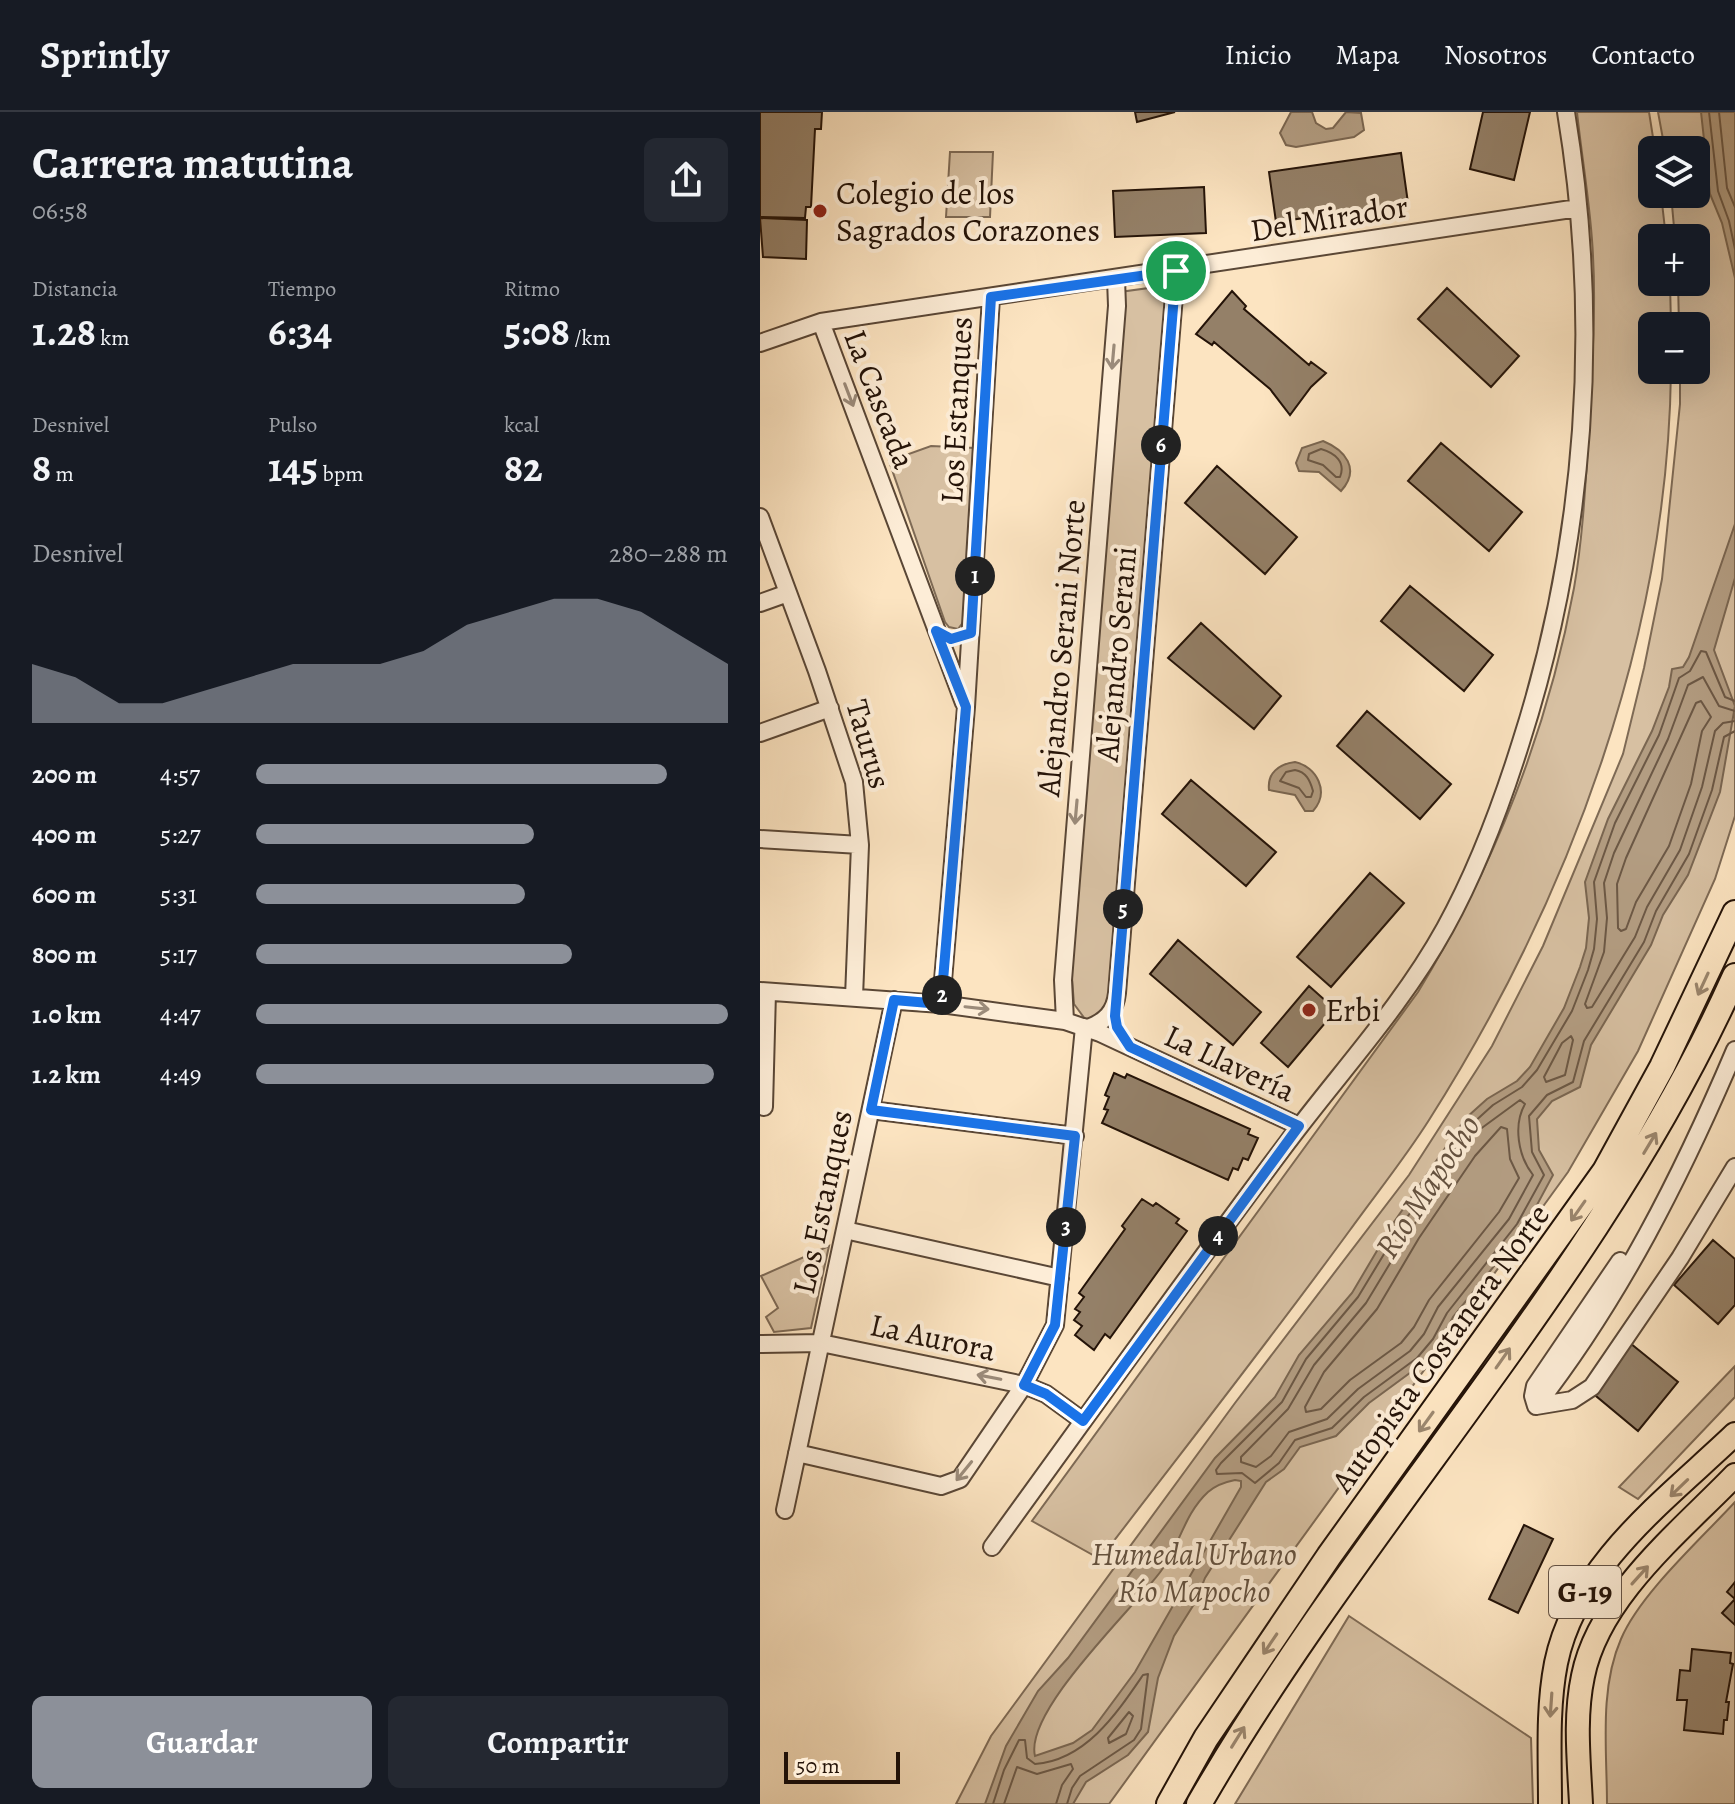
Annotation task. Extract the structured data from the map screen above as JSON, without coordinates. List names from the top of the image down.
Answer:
{
  "streets": {
    "highway": ["Autopista Costanera Norte"],
    "main road": ["G-19"],
    "street": [
      "Del Mirador",
      "La Cascada",
      "Los Estanques",
      "Alejandro Serani Norte",
      "Alejandro Serani",
      "Taurus",
      "La Llavería",
      "La Aurora"
    ]
  },
  "crossings": [
    ["Del Mirador", "La Cascada"],
    ["Del Mirador", "Los Estanques"],
    ["Del Mirador", "Alejandro Serani Norte"],
    ["Del Mirador", "Alejandro Serani"],
    ["La Cascada", "Los Estanques"],
    ["Los Estanques", "La Llavería"],
    ["Los Estanques", "La Aurora"],
    ["Alejandro Serani Norte", "La Llavería"],
    ["Taurus", "La Llavería"]
  ],
  "one_way": ["La Cascada", "Alejandro Serani Norte"],
  "water": ["Río Mapocho"],
  "parks": ["Humedal Urbano Río Mapocho"],
  "places": ["Colegio de los Sagrados Corazones", "Erbi"],
  "scale_bar": "50 m",
  "page": {
    "header": "Sprintly",
    "nav": [
      "Inicio",
      "Mapa",
      "Nosotros",
      "Contacto"
    ],
    "heading": ["Carrera matutina", "06:58"],
    "map_buttons": ["+", "−"],
    "stats": [
      ["Distancia", "1.28 km"],
      ["Tiempo", "6:34"],
      ["Ritmo", "5:08 /km"],
      ["Desnivel", "8 m"],
      ["Pulso", "145 bpm"],
      ["kcal", "82"]
    ],
    "pins": [
      "6",
      "1",
      "5",
      "2",
      "3",
      "4"
    ],
    "chart": ["Desnivel", "280–288 m"],
    "list": [
      {
        "name": "200 m",
        "note": "4:57"
      },
      {
        "name": "400 m",
        "note": "5:27"
      },
      {
        "name": "600 m",
        "note": "5:31"
      },
      {
        "name": "800 m",
        "note": "5:17"
      },
      {
        "name": "1.0 km",
        "note": "4:47"
      },
      {
        "name": "1.2 km",
        "note": "4:49"
      }
    ],
    "buttons": ["Guardar", "Compartir"],
    "scale": "50 m"
  }
}
